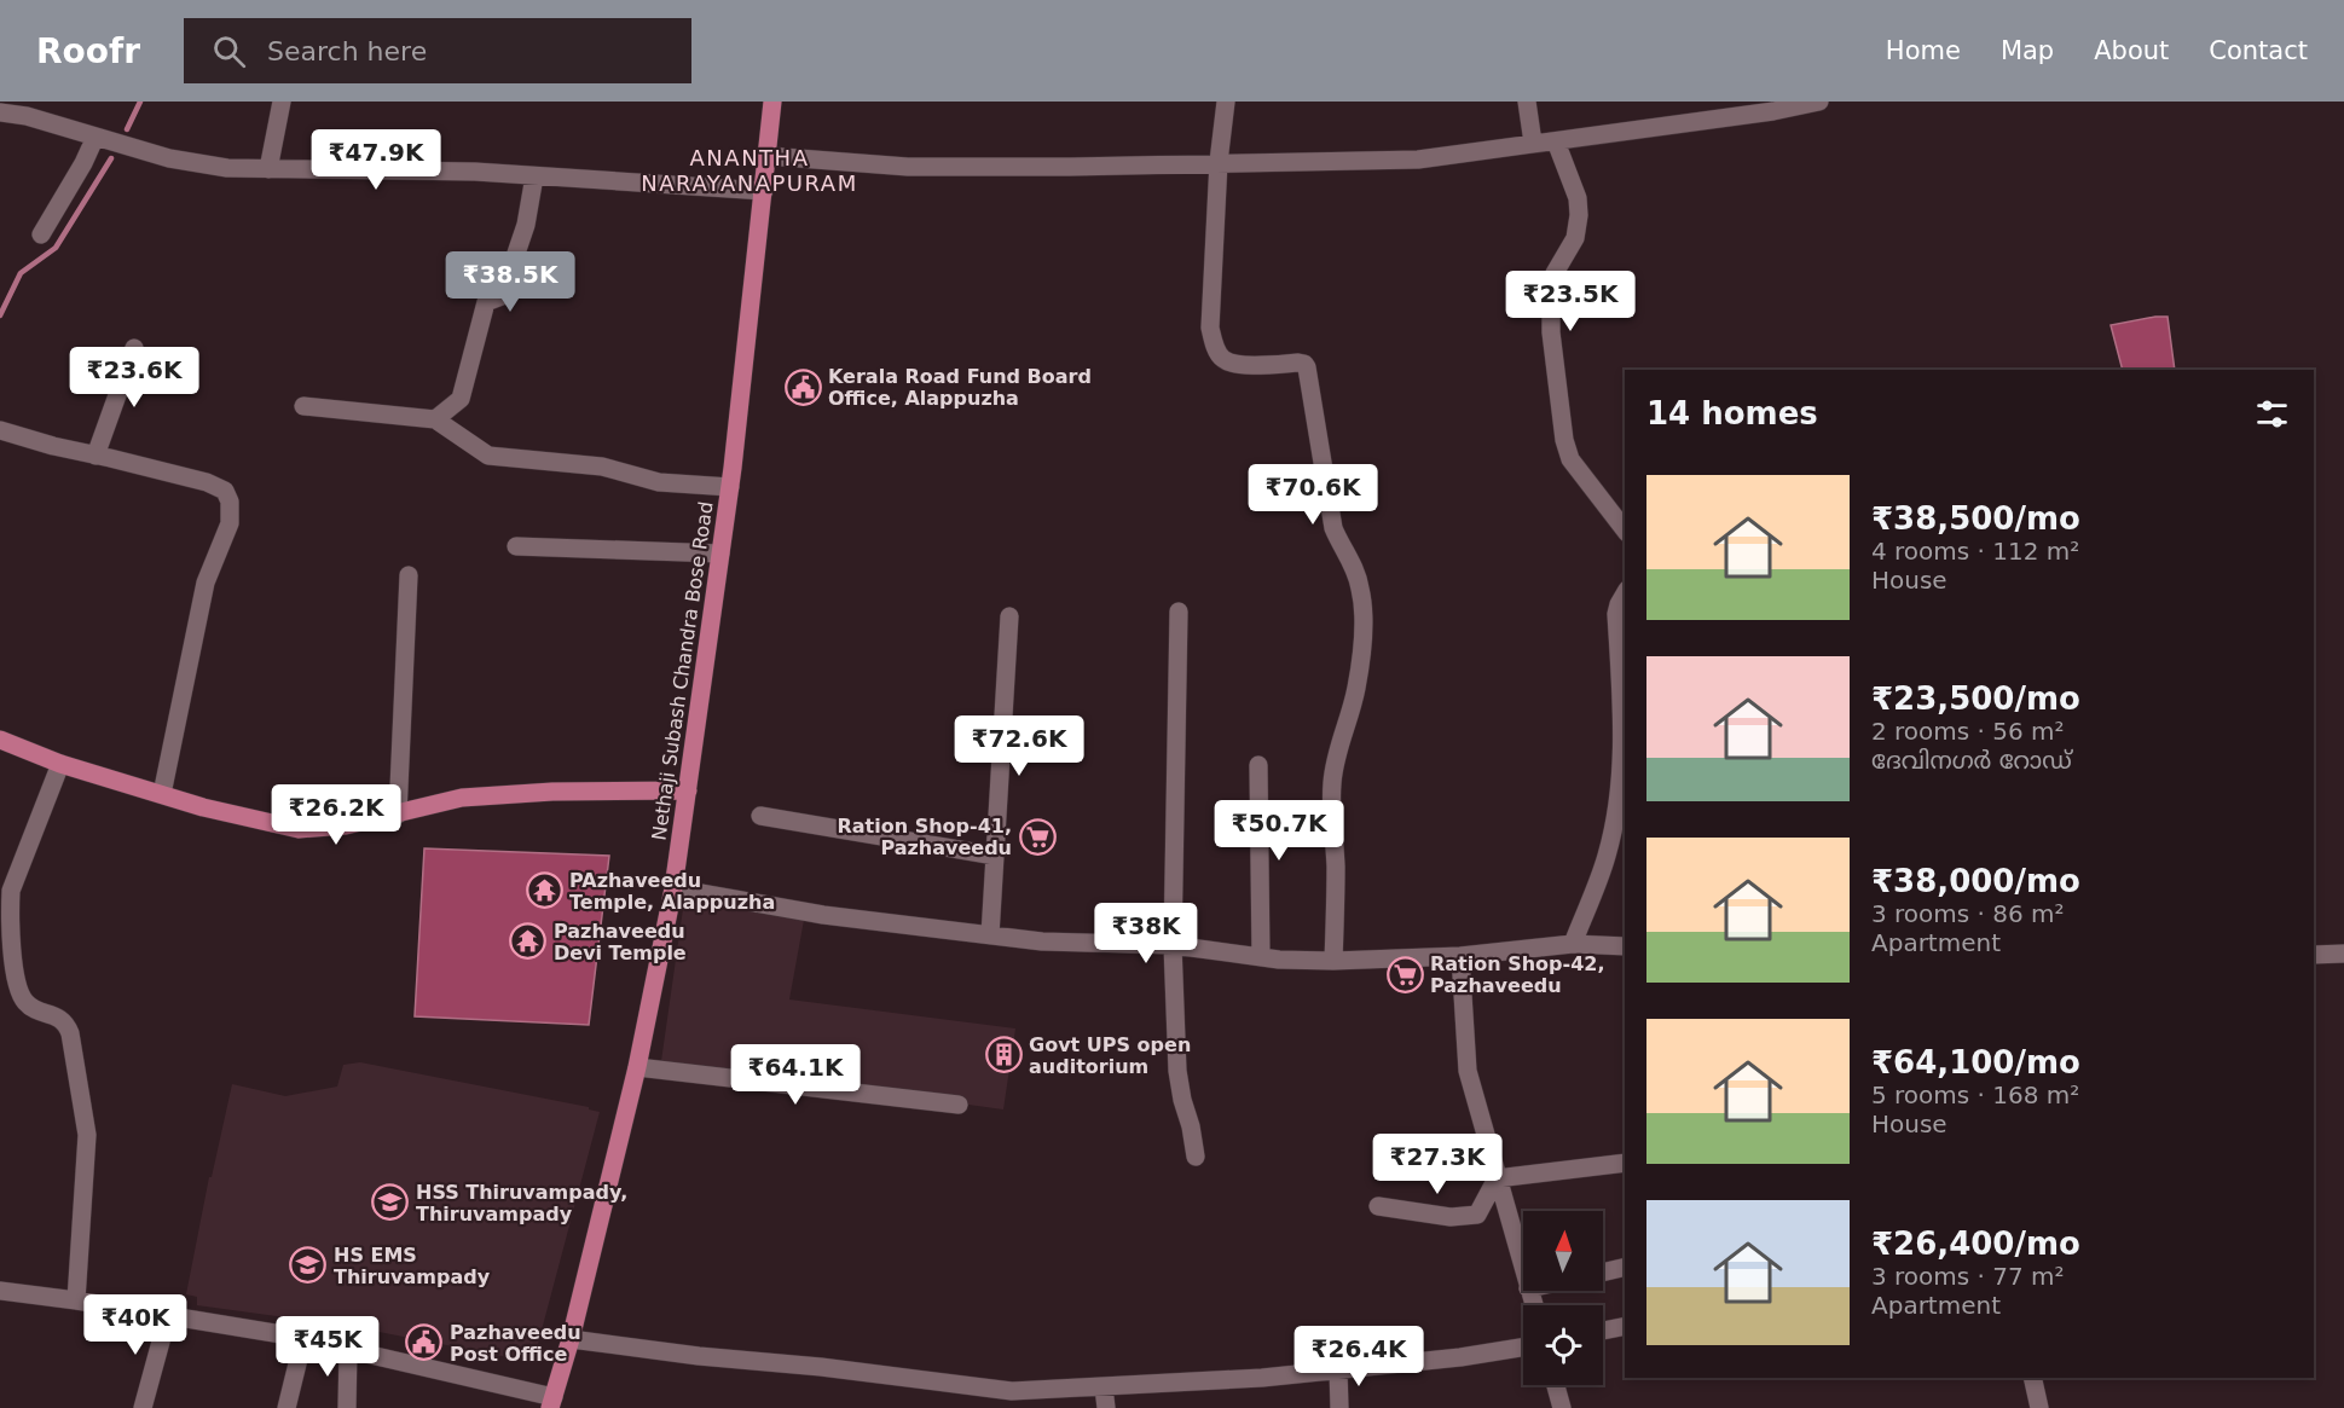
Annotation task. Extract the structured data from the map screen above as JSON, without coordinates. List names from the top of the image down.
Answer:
{
  "streets": {
    "main road": ["Nethaji Subash Chandra Bose Road"]
  },
  "districts": ["ANANTHA NARAYANAPURAM"],
  "places": {
    "public building": ["Kerala Road Fund Board Office, Alappuzha", "Pazhaveedu Post Office"],
    "supermarket": ["Ration Shop-41, Pazhaveedu", "Ration Shop-42, Pazhaveedu"],
    "temple": ["PAzhaveedu Temple, Alappuzha", "Pazhaveedu Devi Temple"],
    "building": ["Govt UPS open auditorium"],
    "school or university": ["HSS Thiruvampady, Thiruvampady", "HS EMS Thiruvampady"]
  },
  "north": "top",
  "page": {
    "header": "Roofr",
    "search": "Search here",
    "nav": [
      "Home",
      "Map",
      "About",
      "Contact"
    ],
    "price": [
      "₹47.9K",
      "₹38.5K",
      "₹23.5K",
      "₹23.6K",
      "₹70.6K",
      "₹72.6K",
      "₹26.2K",
      "₹50.7K",
      "₹38K",
      "₹64.1K",
      "₹27.3K",
      "₹40K",
      "₹45K",
      "₹26.4K"
    ],
    "heading": "14 homes",
    "list": [
      {
        "name": "₹38,500/mo",
        "note": "4 rooms · 112 m² · House"
      },
      {
        "name": "₹23,500/mo",
        "note": "2 rooms · 56 m² · ദേവിനഗർ റോഡ്"
      },
      {
        "name": "₹38,000/mo",
        "note": "3 rooms · 86 m² · Apartment"
      },
      {
        "name": "₹64,100/mo",
        "note": "5 rooms · 168 m² · House"
      },
      {
        "name": "₹26,400/mo",
        "note": "3 rooms · 77 m² · Apartment"
      }
    ]
  }
}
